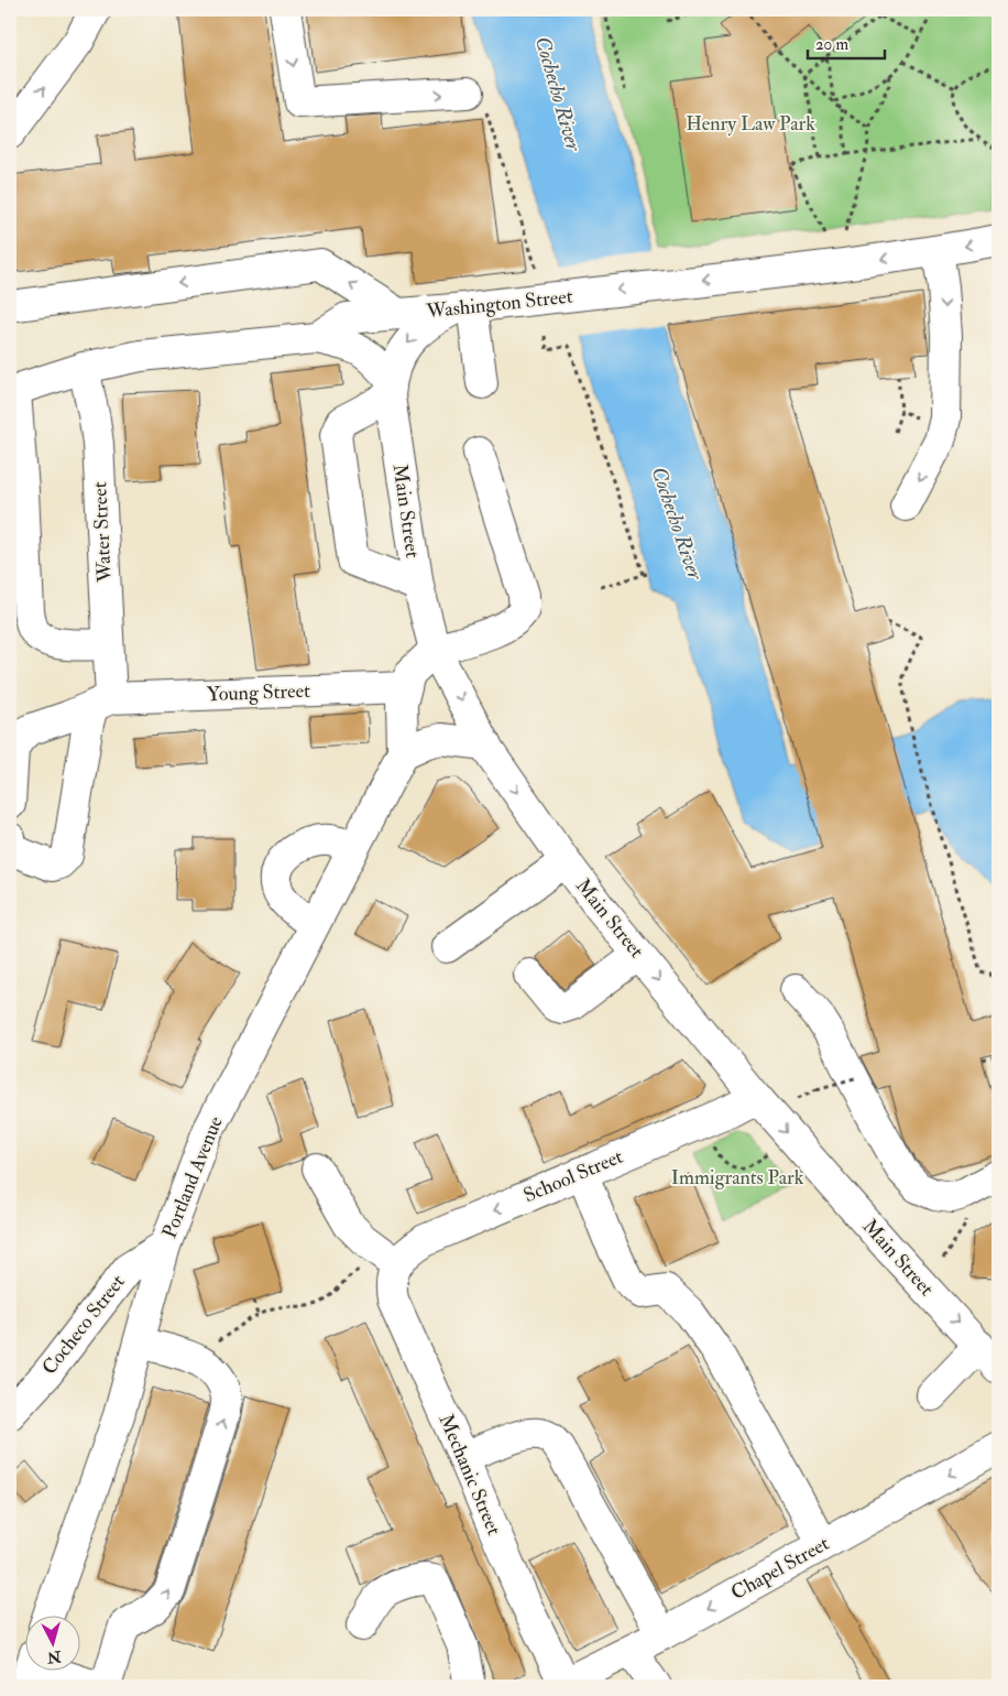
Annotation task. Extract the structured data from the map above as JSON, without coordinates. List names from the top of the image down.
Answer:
{
  "streets": {
    "main road": [
      "Washington Street",
      "Main Street",
      "Water Street",
      "Young Street",
      "School Street",
      "Portland Avenue",
      "Cocheco Street",
      "Mechanic Street",
      "Chapel Street"
    ]
  },
  "crossings": [
    ["Washington Street", "Main Street"],
    ["Washington Street", "Water Street"],
    ["Main Street", "School Street"],
    ["Main Street", "Portland Avenue"],
    ["Water Street", "Young Street"],
    ["Young Street", "Portland Avenue"],
    ["School Street", "Mechanic Street"],
    ["Portland Avenue", "Cocheco Street"],
    ["Mechanic Street", "Chapel Street"]
  ],
  "one_way": ["Washington Street", "School Street", "Chapel Street"],
  "water": ["Cochecho River"],
  "parks": ["Henry Law Park", "Immigrants Park"],
  "scale_bar": "20 m",
  "north": "bottom"
}
